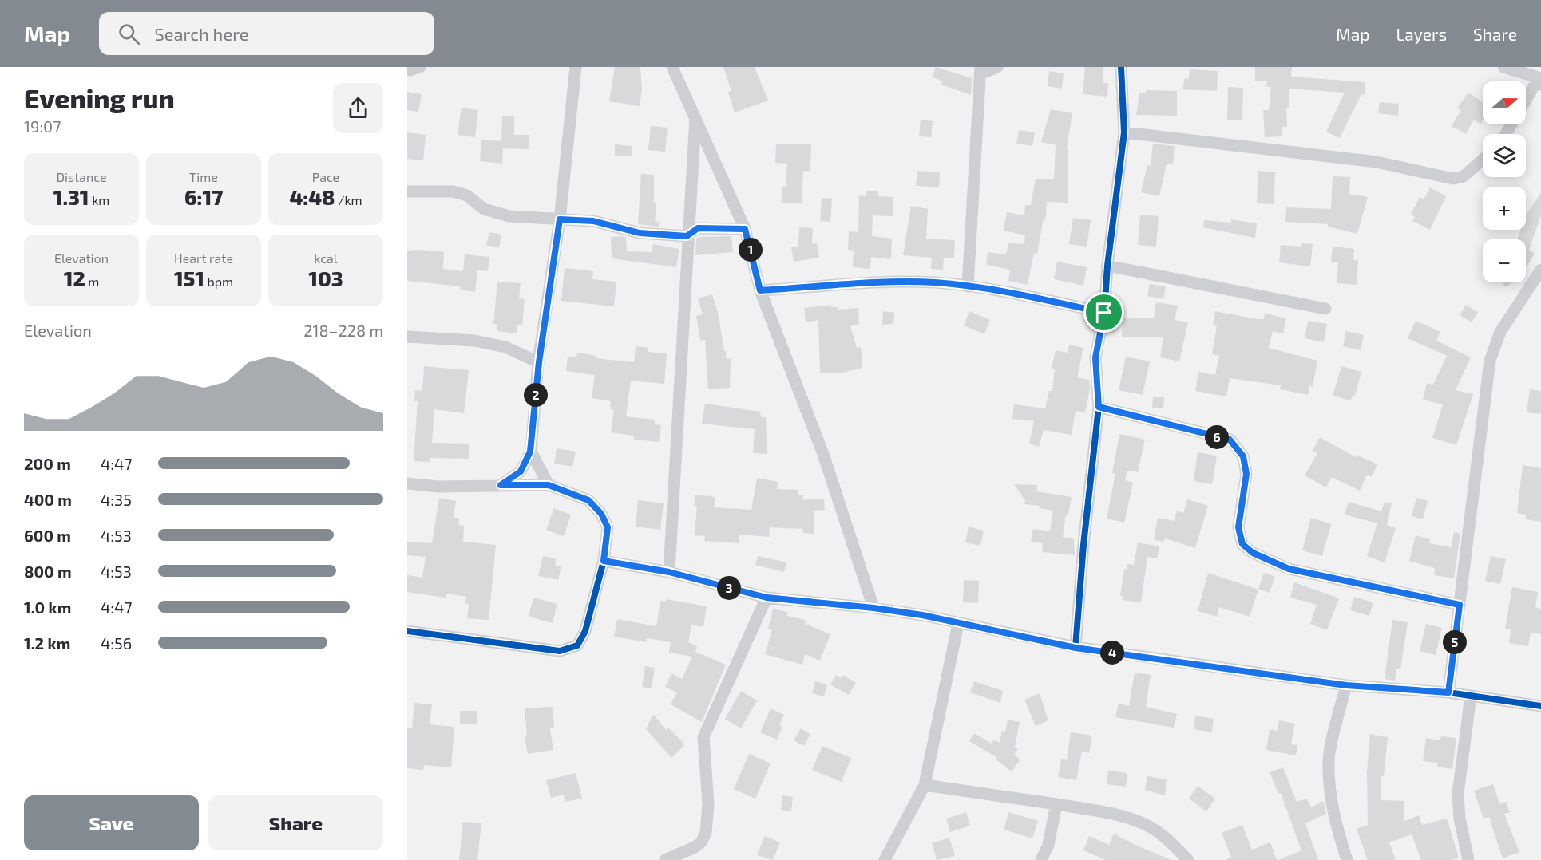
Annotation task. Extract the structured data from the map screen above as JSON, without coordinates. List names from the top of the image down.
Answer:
{
  "north": "right",
  "page": {
    "header": "Map",
    "search": "Search here",
    "nav": ["Map", "Layers", "Share"],
    "heading": ["Evening run", "19:07"],
    "map_buttons": ["+", "−"],
    "stats": [
      ["Distance", "1.31 km"],
      ["Time", "6:17"],
      ["Pace", "4:48 /km"],
      ["Elevation", "12 m"],
      ["Heart rate", "151 bpm"],
      ["kcal", "103"]
    ],
    "pins": [
      "1",
      "2",
      "6",
      "3",
      "5",
      "4"
    ],
    "chart": ["Elevation", "218–228 m"],
    "list": [
      {
        "name": "200 m",
        "note": "4:47"
      },
      {
        "name": "400 m",
        "note": "4:35"
      },
      {
        "name": "600 m",
        "note": "4:53"
      },
      {
        "name": "800 m",
        "note": "4:53"
      },
      {
        "name": "1.0 km",
        "note": "4:47"
      },
      {
        "name": "1.2 km",
        "note": "4:56"
      }
    ],
    "buttons": ["Save", "Share"]
  }
}
